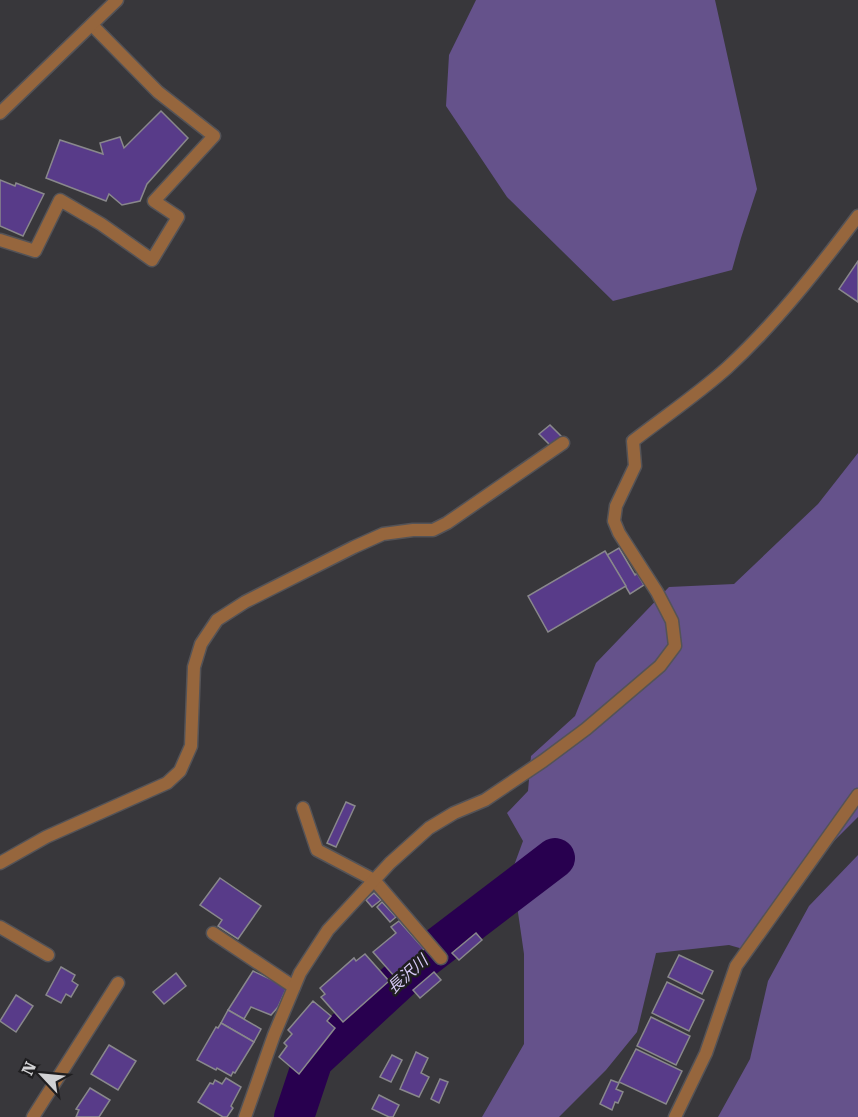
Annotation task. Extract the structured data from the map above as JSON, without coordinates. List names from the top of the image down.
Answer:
{
  "water": ["長沢川"],
  "north": "top left"
}
